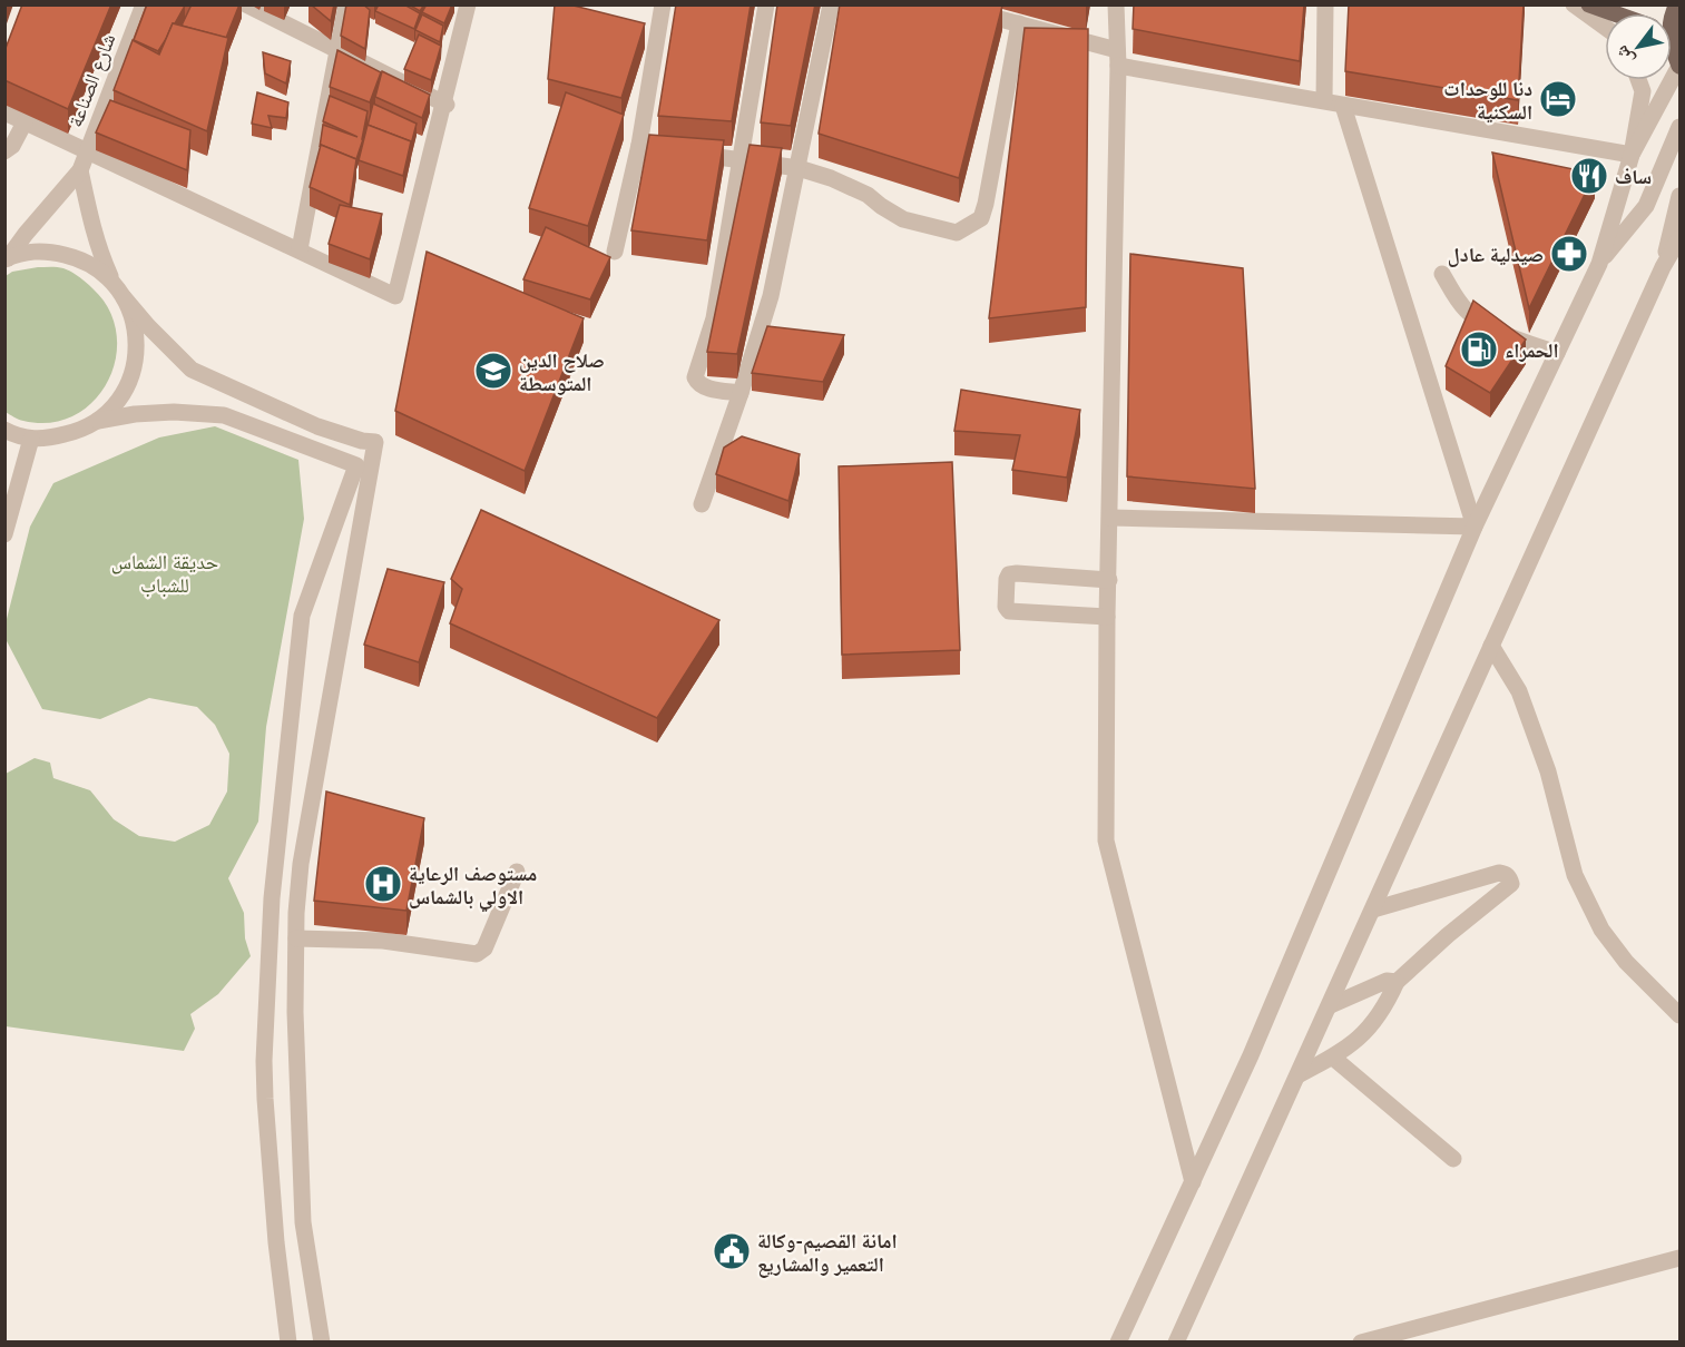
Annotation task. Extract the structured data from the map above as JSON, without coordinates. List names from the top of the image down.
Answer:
{
  "streets": {
    "street": ["شارع الصناعة"]
  },
  "parks": ["حديقة الشماس للشباب"],
  "places": {
    "hotel": ["دنا للوحدات السكنية"],
    "restaurant": ["ساف"],
    "pharmacy": ["صيدلية عادل"],
    "fuel station": ["الحمراء"],
    "school or university": ["صلاح الدين المتوسطة"],
    "hospital": ["مستوصف الرعاية الاولي بالشماس"],
    "public building": ["امانة القصيم-وكالة التعمير والمشاريع"]
  },
  "north": "bottom left"
}
